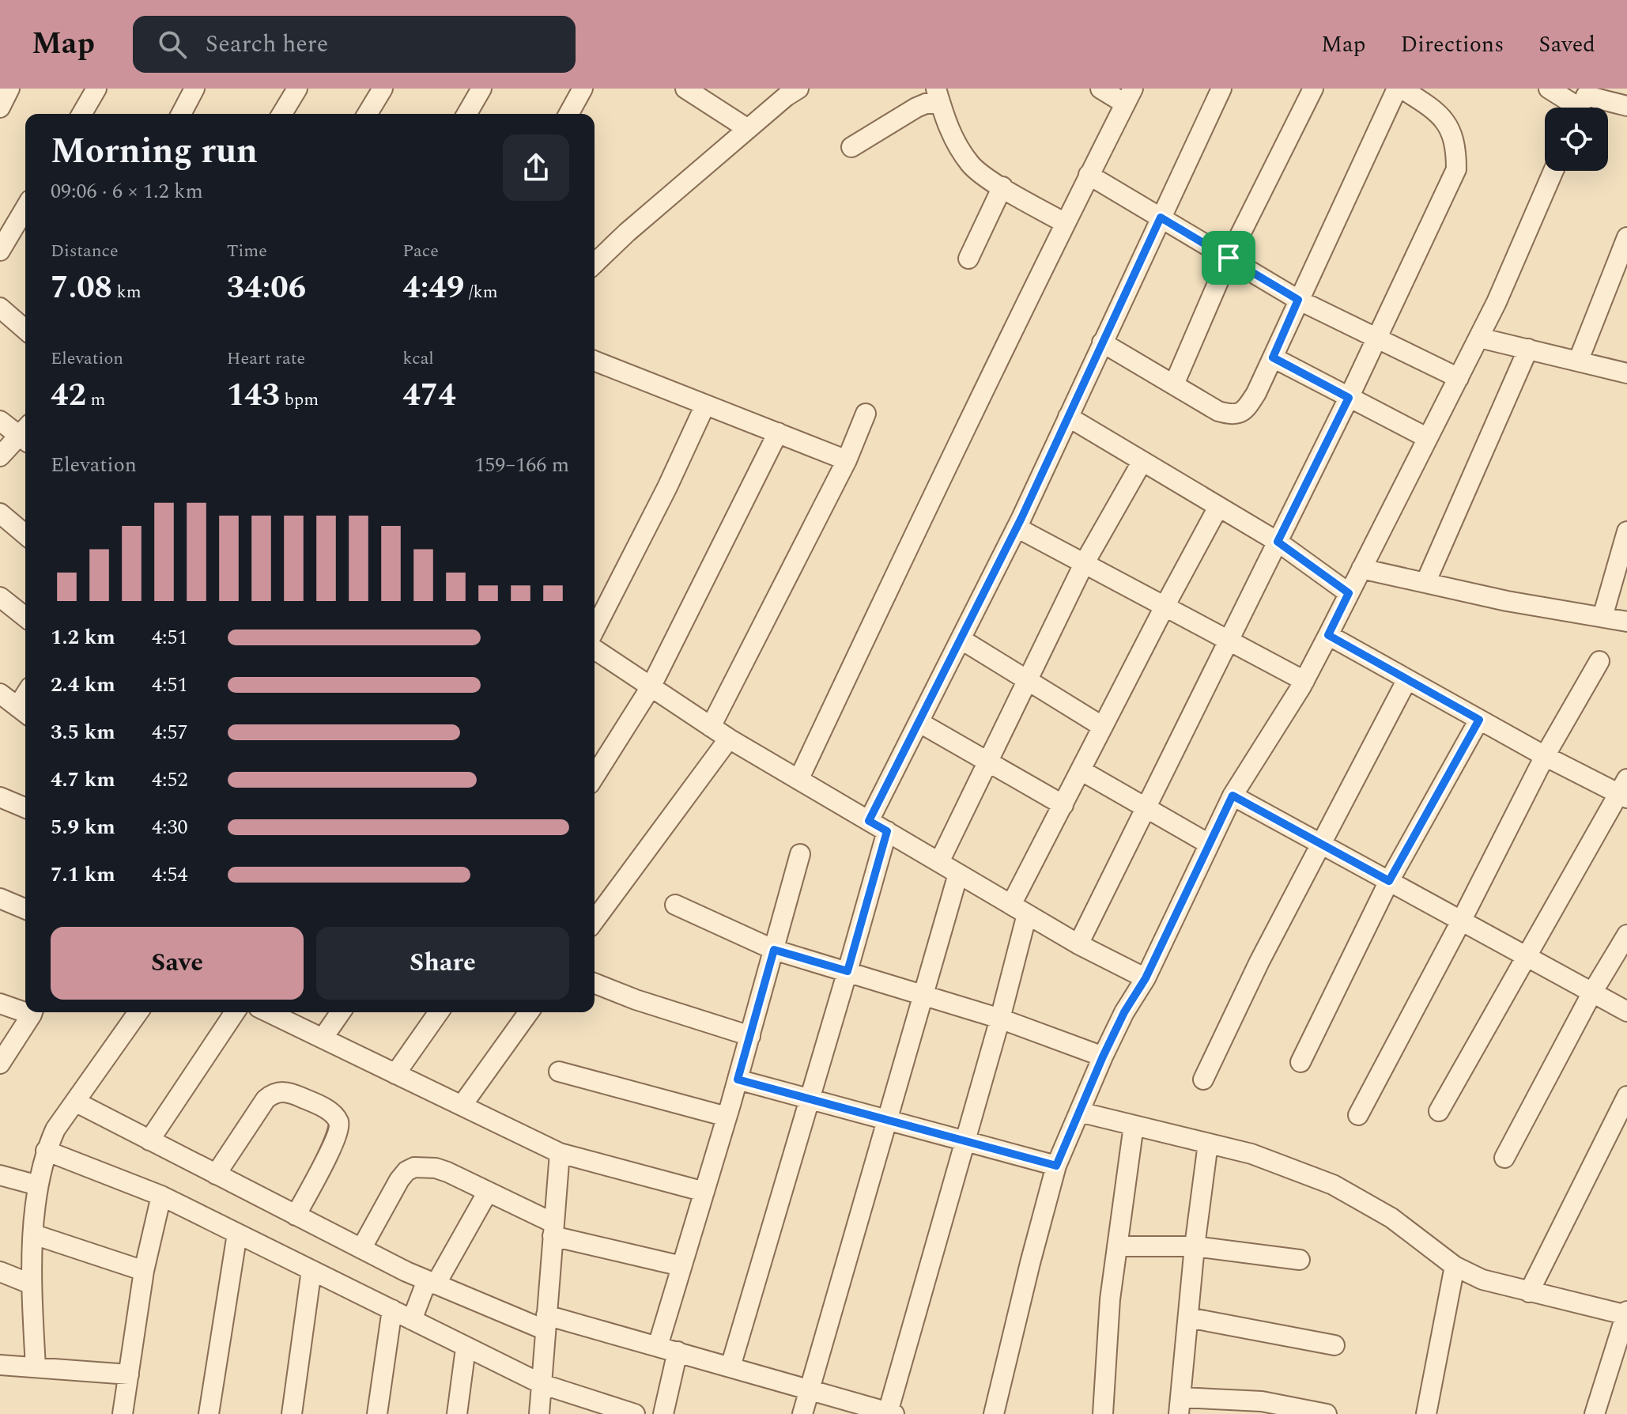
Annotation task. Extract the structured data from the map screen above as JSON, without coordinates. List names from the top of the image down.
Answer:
{
  "page": {
    "header": "Map",
    "search": "Search here",
    "nav": ["Map", "Directions", "Saved"],
    "heading": ["Morning run", "09:06 · 6 × 1.2 km"],
    "stats": [
      ["Distance", "7.08 km"],
      ["Time", "34:06"],
      ["Pace", "4:49 /km"],
      ["Elevation", "42 m"],
      ["Heart rate", "143 bpm"],
      ["kcal", "474"]
    ],
    "chart": ["Elevation", "159–166 m"],
    "list": [
      {
        "name": "1.2 km",
        "note": "4:51"
      },
      {
        "name": "2.4 km",
        "note": "4:51"
      },
      {
        "name": "3.5 km",
        "note": "4:57"
      },
      {
        "name": "4.7 km",
        "note": "4:52"
      },
      {
        "name": "5.9 km",
        "note": "4:30"
      },
      {
        "name": "7.1 km",
        "note": "4:54"
      }
    ],
    "buttons": ["Save", "Share"]
  }
}
